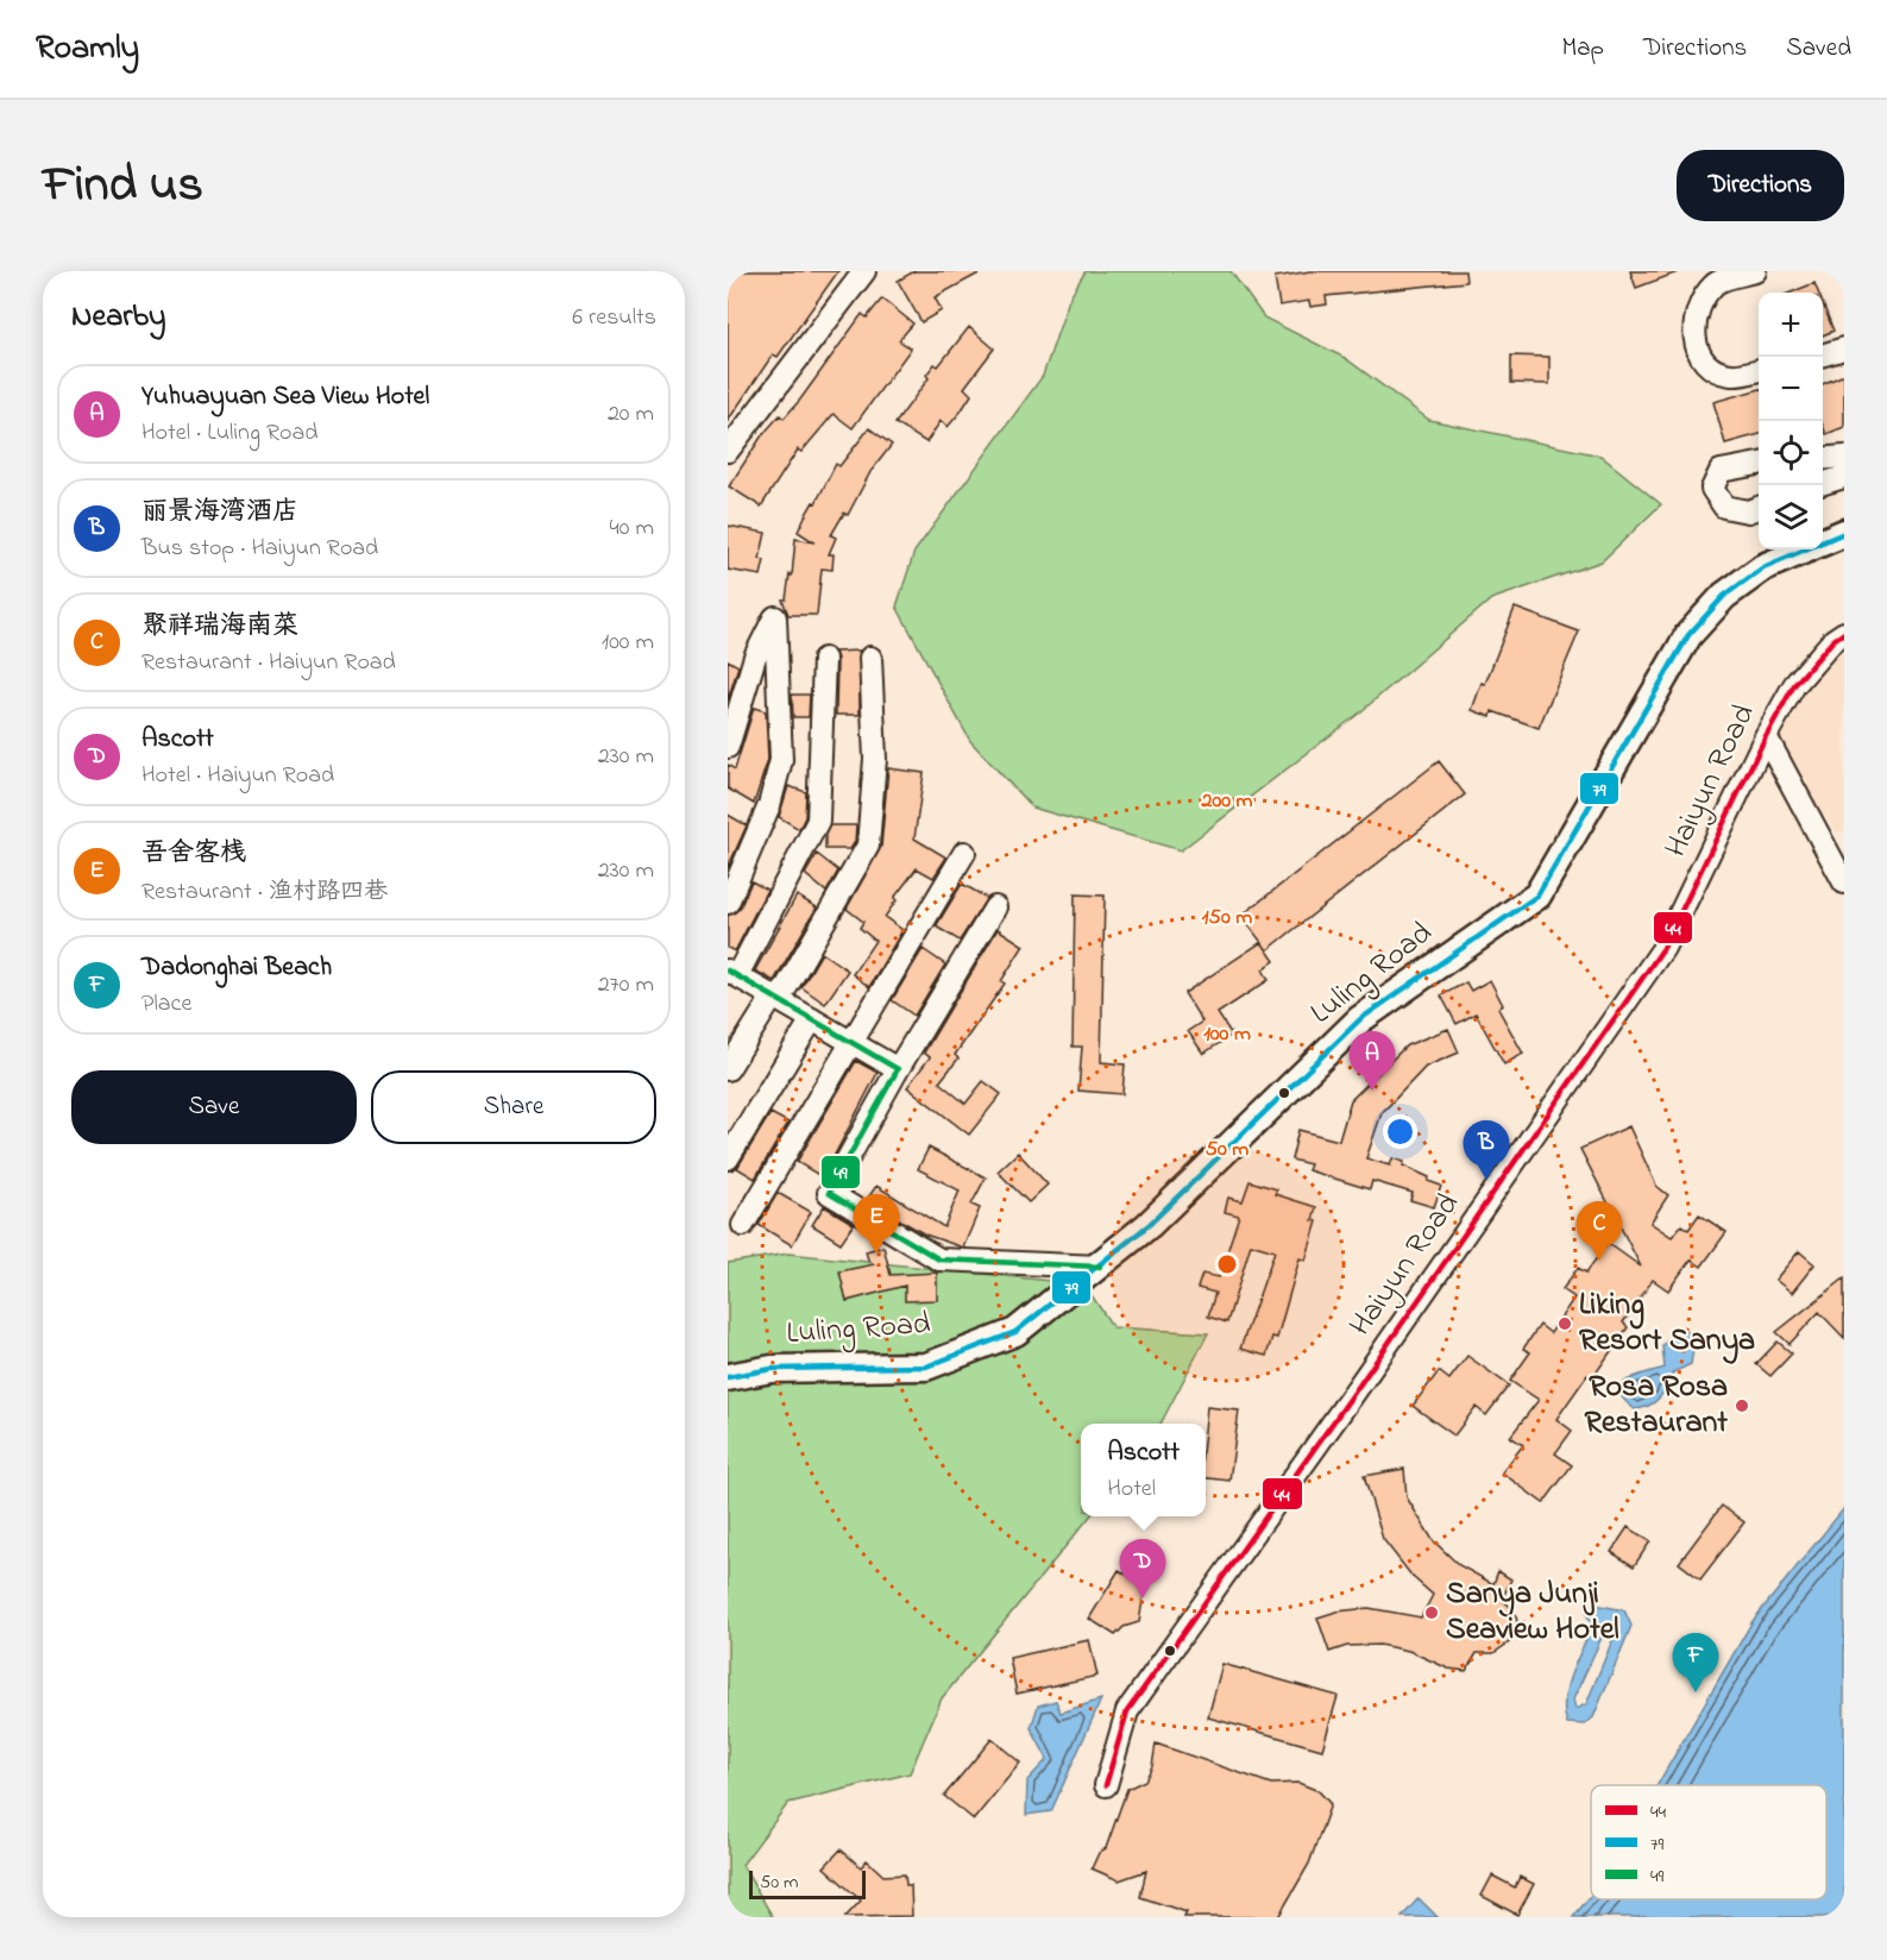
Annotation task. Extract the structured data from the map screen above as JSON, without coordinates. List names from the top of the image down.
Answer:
{
  "streets": {
    "main road": ["Luling Road"],
    "street": ["Haiyun Road"]
  },
  "places": ["Liking Resort Sanya", "Rosa Rosa Restaurant", "Sanya Junji Seaview Hotel"],
  "lines": ["transit line 79", "transit line 44", "transit line 49"],
  "legend": ["44", "79", "49"],
  "scale_bar": "50 m",
  "page": {
    "header": "Roamly",
    "nav": ["Map", "Directions", "Saved"],
    "title": "Find us",
    "buttons": [
      "Directions",
      ["Save", "Share"]
    ],
    "heading": ["Nearby", "6 results"],
    "map_buttons": ["+", "−"],
    "list": [
      {
        "mark": "A",
        "name": "Yuhuayuan Sea View Hotel",
        "note": "Hotel · Luling Road",
        "value": "20 m"
      },
      {
        "mark": "B",
        "name": "丽景海湾酒店",
        "note": "Bus stop · Haiyun Road",
        "value": "40 m"
      },
      {
        "mark": "C",
        "name": "聚祥瑞海南菜",
        "note": "Restaurant · Haiyun Road",
        "value": "100 m"
      },
      {
        "mark": "D",
        "name": "Ascott",
        "note": "Hotel · Haiyun Road",
        "value": "230 m"
      },
      {
        "mark": "E",
        "name": "吾舍客栈",
        "note": "Restaurant · 渔村路四巷",
        "value": "230 m"
      },
      {
        "mark": "F",
        "name": "Dadonghai Beach",
        "note": "Place",
        "value": "270 m"
      }
    ],
    "pins": [
      "A",
      "B",
      "E",
      "C",
      "D",
      "F"
    ],
    "popup": ["Ascott", "Hotel"],
    "scale": "50 m"
  },
  "rings": [
    "200 m",
    "150 m",
    "100 m",
    "50 m"
  ]
}
